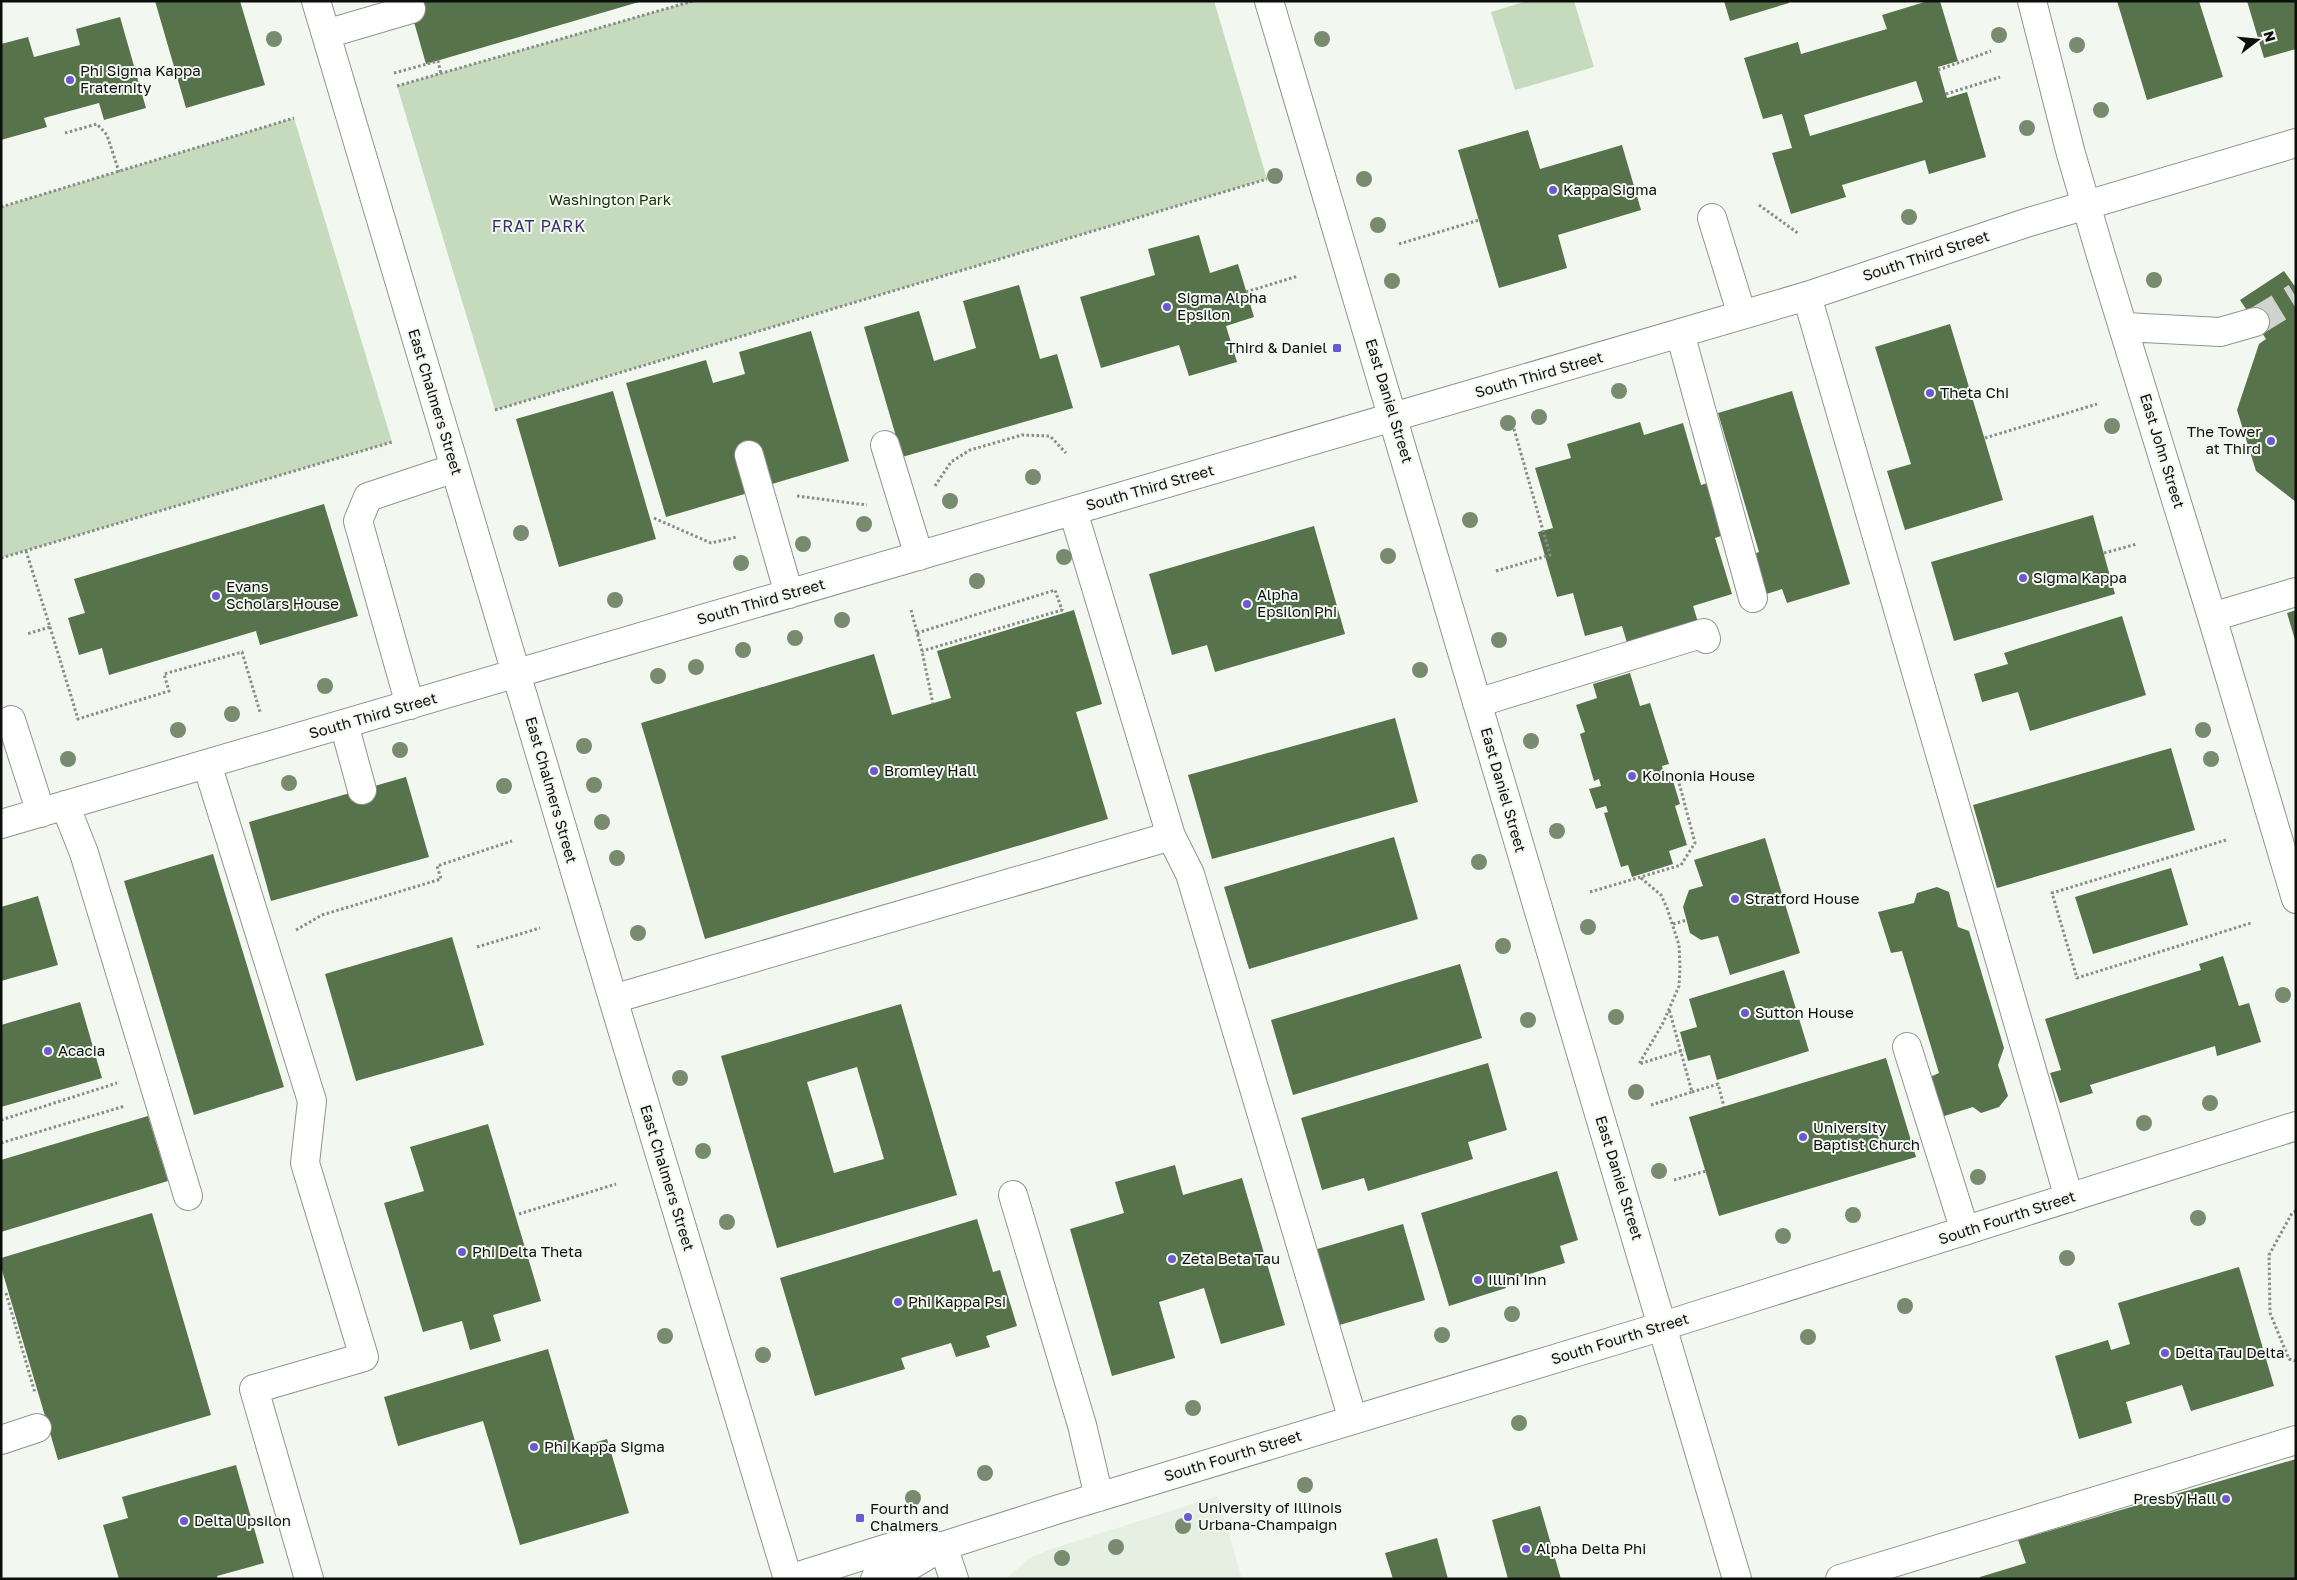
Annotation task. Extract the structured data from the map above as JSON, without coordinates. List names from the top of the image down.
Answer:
{
  "streets": {
    "street": [
      "South Third Street",
      "East Daniel Street",
      "East Chalmers Street",
      "East John Street",
      "South Fourth Street"
    ]
  },
  "crossings": [
    ["South Third Street", "East Daniel Street"],
    ["South Third Street", "East Chalmers Street"],
    ["South Third Street", "East John Street"],
    ["East Daniel Street", "South Fourth Street"],
    ["East Chalmers Street", "South Fourth Street"]
  ],
  "districts": ["FRAT PARK"],
  "parks": ["Washington Park"],
  "places": {
    "other": [
      "Phi Sigma Kappa Fraternity",
      "Kappa Sigma",
      "Sigma Alpha Epsilon",
      "Theta Chi",
      "The Tower at Third",
      "Sigma Kappa",
      "Evans Scholars House",
      "Alpha Epsilon Phi",
      "Bromley Hall",
      "Koinonia House",
      "Stratford House",
      "Sutton House",
      "Acacia",
      "University Baptist Church",
      "Phi Delta Theta",
      "Zeta Beta Tau",
      "Illini Inn",
      "Phi Kappa Psi",
      "Delta Tau Delta",
      "Phi Kappa Sigma",
      "Presby Hall",
      "University of Illinois Urbana-Champaign",
      "Delta Upsilon",
      "Alpha Delta Phi"
    ],
    "transit": ["Third & Daniel", "Fourth and Chalmers"]
  },
  "north": "right"
}
